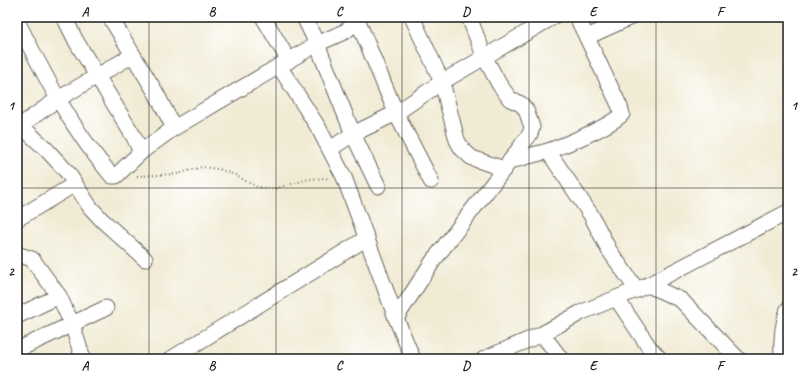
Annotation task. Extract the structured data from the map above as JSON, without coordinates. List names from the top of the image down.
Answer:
{
  "grid": {
    "columns": [
      "A",
      "B",
      "C",
      "D",
      "E",
      "F"
    ],
    "rows": ["1", "2"]
  }
}
